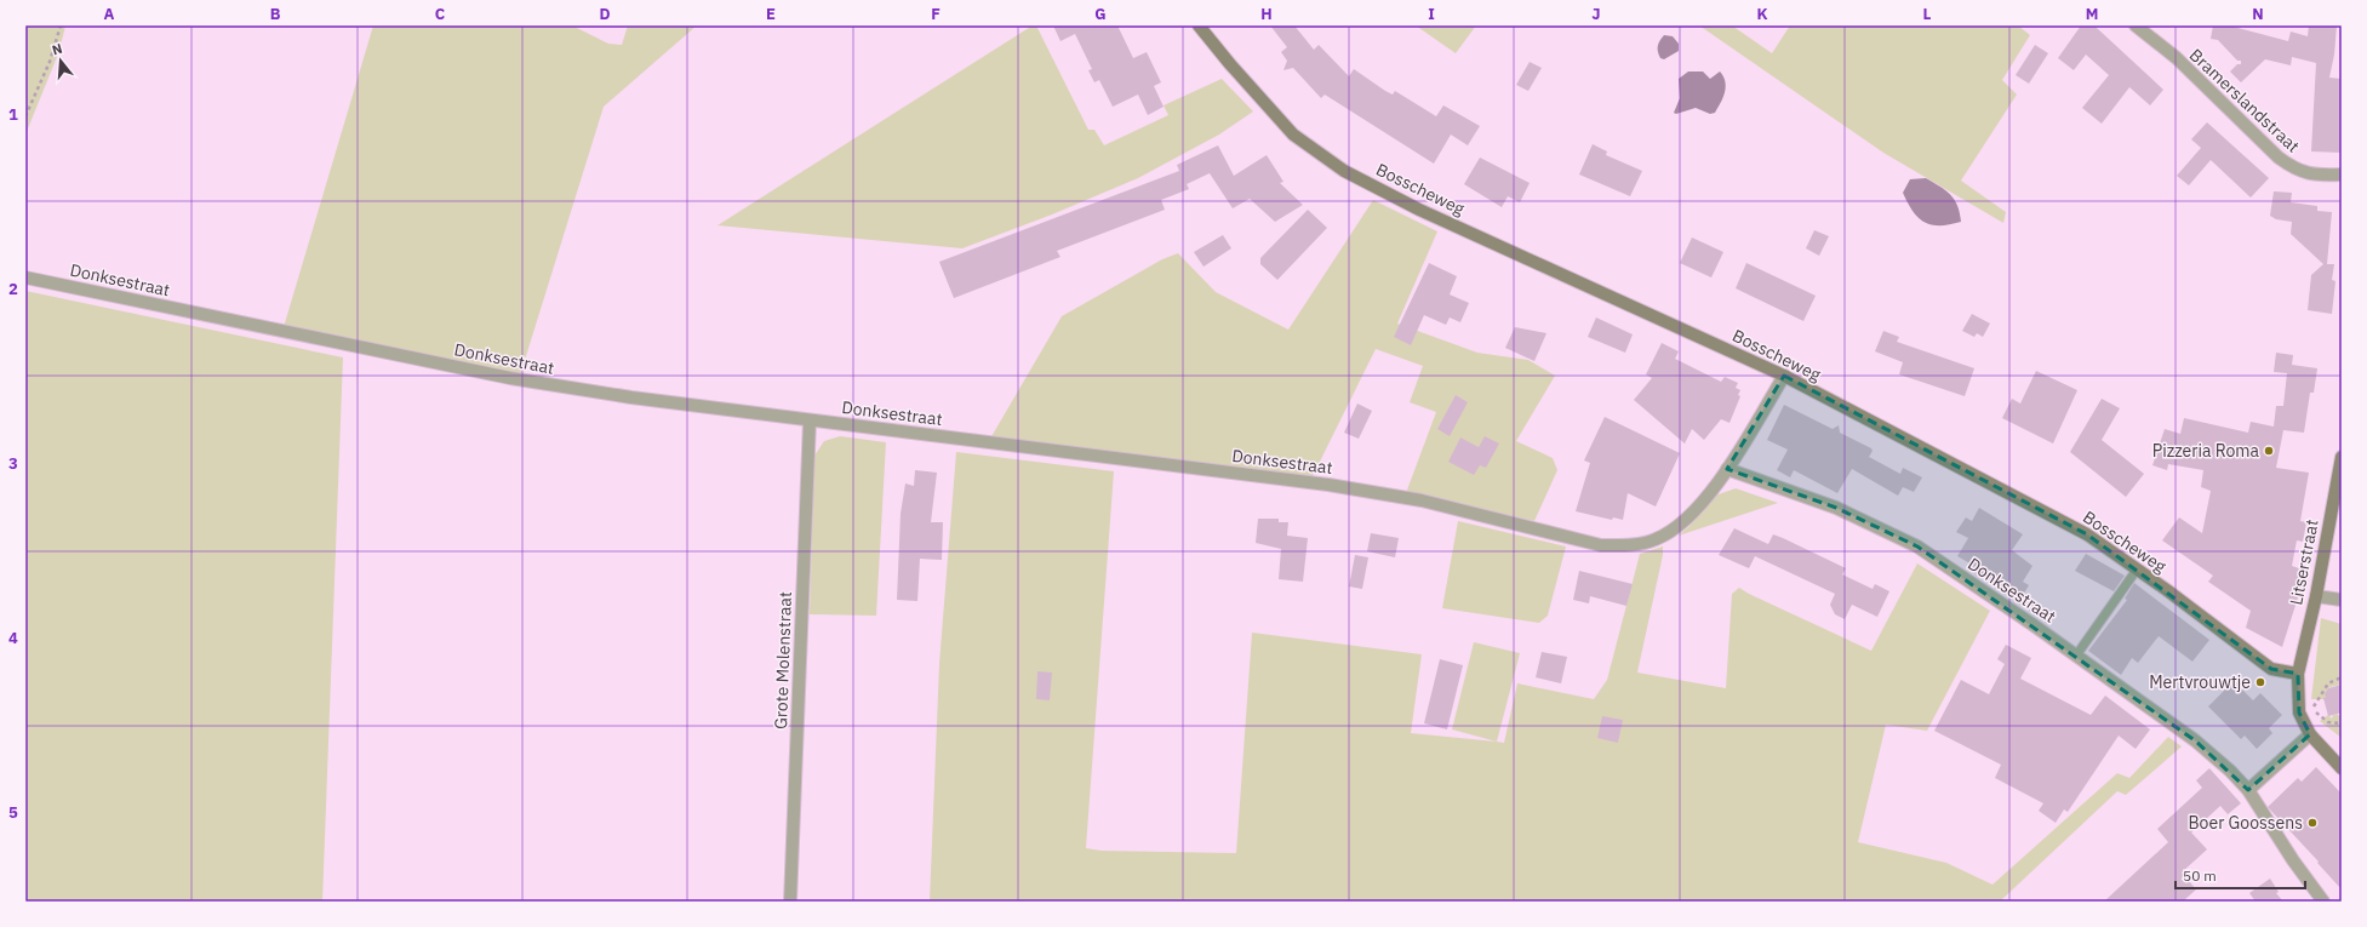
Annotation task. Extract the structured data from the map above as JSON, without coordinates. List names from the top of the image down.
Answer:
{
  "streets": {
    "street": [
      "Bramerslandstraat",
      "Bosscheweg",
      "Donksestraat",
      "Litserstraat",
      "Grote Molenstraat"
    ]
  },
  "crossings": [
    ["Bosscheweg", "Donksestraat"],
    ["Bosscheweg", "Litserstraat"],
    ["Donksestraat", "Grote Molenstraat"]
  ],
  "places": ["Pizzeria Roma", "Mertvrouwtje", "Boer Goossens"],
  "scale_bar": "50 m",
  "north": "top",
  "grid": {
    "columns": [
      "A",
      "B",
      "C",
      "D",
      "E",
      "F",
      "G",
      "H",
      "I",
      "J",
      "K",
      "L",
      "M",
      "N"
    ],
    "rows": [
      "1",
      "2",
      "3",
      "4",
      "5"
    ]
  }
}
